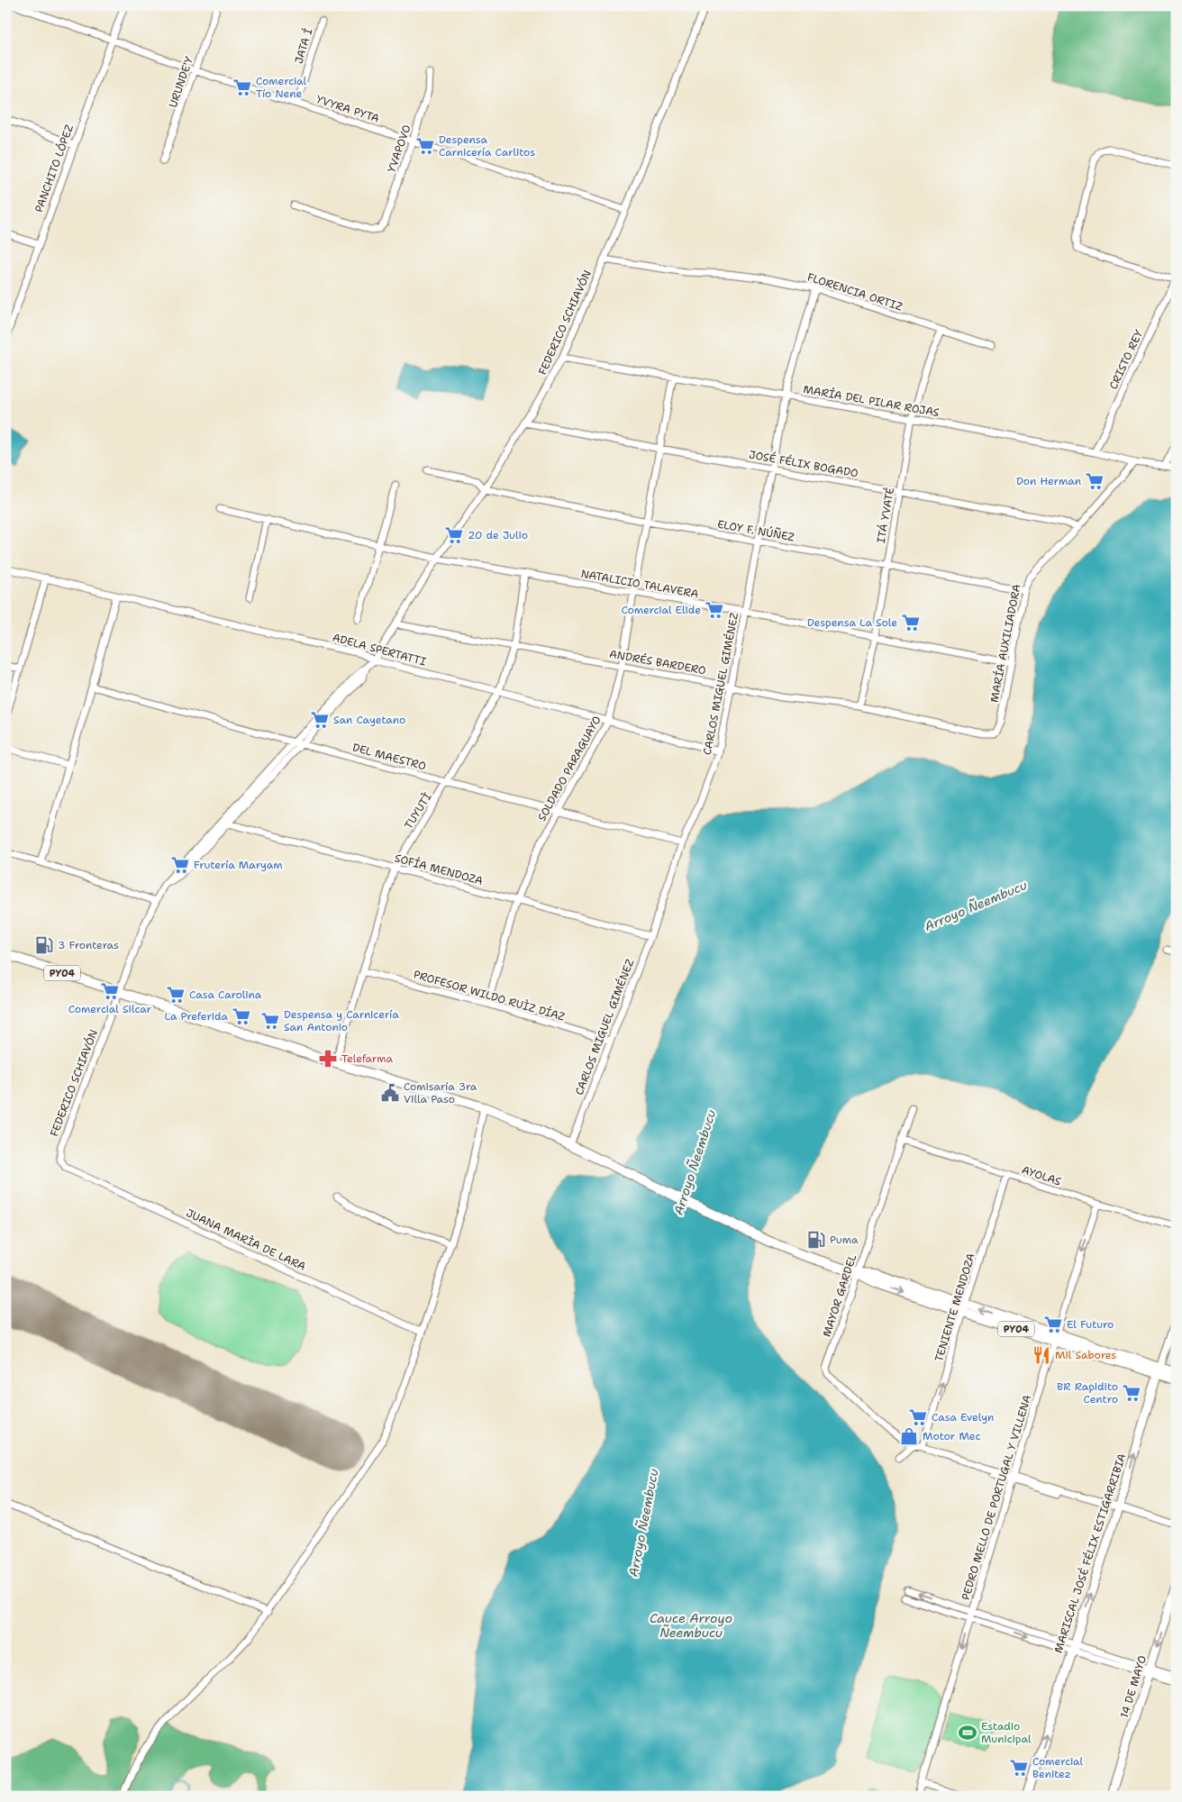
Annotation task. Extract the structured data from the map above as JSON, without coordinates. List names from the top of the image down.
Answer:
{
  "streets": {
    "main road": ["PY04", "MARISCAL JOSÉ FÉLIX ESTIGARRIBIA", "14 DE MAYO"],
    "street": [
      "JATA Í",
      "URUNDE'Y",
      "YVYRA PYTA",
      "YVAPOVO",
      "PANCHITO LÓPEZ",
      "FLORENCIA ORTIZ",
      "FEDERICO SCHIAVÓN",
      "CRISTO REY",
      "MARÍA DEL PILAR ROJAS",
      "JOSÉ FÉLIX BOGADO",
      "ITÁ YVATÉ",
      "ELOY F. NÚÑEZ",
      "NATALICIO TALAVERA",
      "MARÍA AUXILIADORA",
      "ADELA SPERTATTI",
      "ANDRÉS BARDERO",
      "CARLOS MIGUEL GIMÉNEZ",
      "DEL MAESTRO",
      "SOLDADO PARAGUAYO",
      "TUYUTÌ",
      "SOFÍA MENDOZA",
      "PROFESOR WILDO RUÌZ DÍAZ",
      "AYOLAS",
      "JUANA MARÌA DE LARA",
      "MAYOR GARDEL",
      "TENIENTE MENDOZA",
      "PEDRO MELLO DE PORTUGAL Y VILLENA"
    ]
  },
  "crossings": [
    ["JATA Í", "YVYRA PYTA"],
    ["URUNDE'Y", "YVYRA PYTA"],
    ["YVYRA PYTA", "YVAPOVO"],
    ["YVYRA PYTA", "PANCHITO LÓPEZ"],
    ["YVYRA PYTA", "FEDERICO SCHIAVÓN"],
    ["FLORENCIA ORTIZ", "FEDERICO SCHIAVÓN"],
    ["FLORENCIA ORTIZ", "ITÁ YVATÉ"],
    ["FLORENCIA ORTIZ", "CARLOS MIGUEL GIMÉNEZ"],
    ["FEDERICO SCHIAVÓN", "MARÍA DEL PILAR ROJAS"],
    ["FEDERICO SCHIAVÓN", "JOSÉ FÉLIX BOGADO"],
    ["FEDERICO SCHIAVÓN", "ELOY F. NÚÑEZ"],
    ["FEDERICO SCHIAVÓN", "NATALICIO TALAVERA"],
    ["FEDERICO SCHIAVÓN", "ADELA SPERTATTI"],
    ["FEDERICO SCHIAVÓN", "ANDRÉS BARDERO"],
    ["FEDERICO SCHIAVÓN", "DEL MAESTRO"],
    ["FEDERICO SCHIAVÓN", "SOFÍA MENDOZA"],
    ["FEDERICO SCHIAVÓN", "PY04"],
    ["FEDERICO SCHIAVÓN", "JUANA MARÌA DE LARA"],
    ["CRISTO REY", "MARÍA DEL PILAR ROJAS"],
    ["MARÍA DEL PILAR ROJAS", "ITÁ YVATÉ"],
    ["MARÍA DEL PILAR ROJAS", "MARÍA AUXILIADORA"],
    ["MARÍA DEL PILAR ROJAS", "CARLOS MIGUEL GIMÉNEZ"],
    ["MARÍA DEL PILAR ROJAS", "SOLDADO PARAGUAYO"],
    ["JOSÉ FÉLIX BOGADO", "ITÁ YVATÉ"],
    ["JOSÉ FÉLIX BOGADO", "MARÍA AUXILIADORA"],
    ["JOSÉ FÉLIX BOGADO", "CARLOS MIGUEL GIMÉNEZ"],
    ["JOSÉ FÉLIX BOGADO", "SOLDADO PARAGUAYO"],
    ["ITÁ YVATÉ", "ELOY F. NÚÑEZ"],
    ["ITÁ YVATÉ", "NATALICIO TALAVERA"],
    ["ITÁ YVATÉ", "ANDRÉS BARDERO"],
    ["ELOY F. NÚÑEZ", "MARÍA AUXILIADORA"],
    ["ELOY F. NÚÑEZ", "CARLOS MIGUEL GIMÉNEZ"],
    ["ELOY F. NÚÑEZ", "SOLDADO PARAGUAYO"],
    ["NATALICIO TALAVERA", "MARÍA AUXILIADORA"],
    ["NATALICIO TALAVERA", "CARLOS MIGUEL GIMÉNEZ"],
    ["NATALICIO TALAVERA", "SOLDADO PARAGUAYO"],
    ["NATALICIO TALAVERA", "TUYUTÌ"],
    ["MARÍA AUXILIADORA", "ANDRÉS BARDERO"],
    ["ADELA SPERTATTI", "CARLOS MIGUEL GIMÉNEZ"],
    ["ADELA SPERTATTI", "SOLDADO PARAGUAYO"],
    ["ADELA SPERTATTI", "TUYUTÌ"],
    ["ANDRÉS BARDERO", "CARLOS MIGUEL GIMÉNEZ"],
    ["ANDRÉS BARDERO", "SOLDADO PARAGUAYO"],
    ["ANDRÉS BARDERO", "TUYUTÌ"],
    ["CARLOS MIGUEL GIMÉNEZ", "DEL MAESTRO"],
    ["CARLOS MIGUEL GIMÉNEZ", "SOFÍA MENDOZA"],
    ["CARLOS MIGUEL GIMÉNEZ", "PY04"],
    ["CARLOS MIGUEL GIMÉNEZ", "PROFESOR WILDO RUÌZ DÍAZ"],
    ["DEL MAESTRO", "SOLDADO PARAGUAYO"],
    ["DEL MAESTRO", "TUYUTÌ"],
    ["SOLDADO PARAGUAYO", "SOFÍA MENDOZA"],
    ["SOLDADO PARAGUAYO", "PROFESOR WILDO RUÌZ DÍAZ"],
    ["TUYUTÌ", "SOFÍA MENDOZA"],
    ["TUYUTÌ", "PY04"],
    ["TUYUTÌ", "PROFESOR WILDO RUÌZ DÍAZ"],
    ["PY04", "MAYOR GARDEL"],
    ["PY04", "TENIENTE MENDOZA"],
    ["PY04", "PEDRO MELLO DE PORTUGAL Y VILLENA"],
    ["PY04", "MARISCAL JOSÉ FÉLIX ESTIGARRIBIA"],
    ["AYOLAS", "MAYOR GARDEL"],
    ["AYOLAS", "TENIENTE MENDOZA"],
    ["AYOLAS", "PEDRO MELLO DE PORTUGAL Y VILLENA"],
    ["MAYOR GARDEL", "TENIENTE MENDOZA"],
    ["MAYOR GARDEL", "PEDRO MELLO DE PORTUGAL Y VILLENA"],
    ["MAYOR GARDEL", "MARISCAL JOSÉ FÉLIX ESTIGARRIBIA"]
  ],
  "one_way": [
    "TENIENTE MENDOZA",
    "PEDRO MELLO DE PORTUGAL Y VILLENA",
    "MARISCAL JOSÉ FÉLIX ESTIGARRIBIA",
    "14 DE MAYO"
  ],
  "water": ["Arroyo Ñeembucu", "Cauce Arroyo Ñeembucu"],
  "places": {
    "supermarket": [
      "Comercial Tío Nene",
      "Despensa Carnicería Carlitos",
      "Don Herman",
      "20 de Julio",
      "Comercial Elide",
      "Despensa La Sole",
      "San Cayetano",
      "Frutería Maryam",
      "Comercial Silcar",
      "Casa Carolina",
      "La Preferida",
      "Despensa y Carnicería San Antonio",
      "El Futuro",
      "BR Rapidito Centro",
      "Casa Evelyn",
      "Comercial Benitez"
    ],
    "fuel station": ["3 Fronteras", "Puma"],
    "pharmacy": ["Telefarma"],
    "public building": ["Comisaría 3ra Villa Paso"],
    "restaurant": ["Mil Sabores"],
    "shop": ["Motor Mec"],
    "sports": ["Estadio Municipal"]
  }
}
